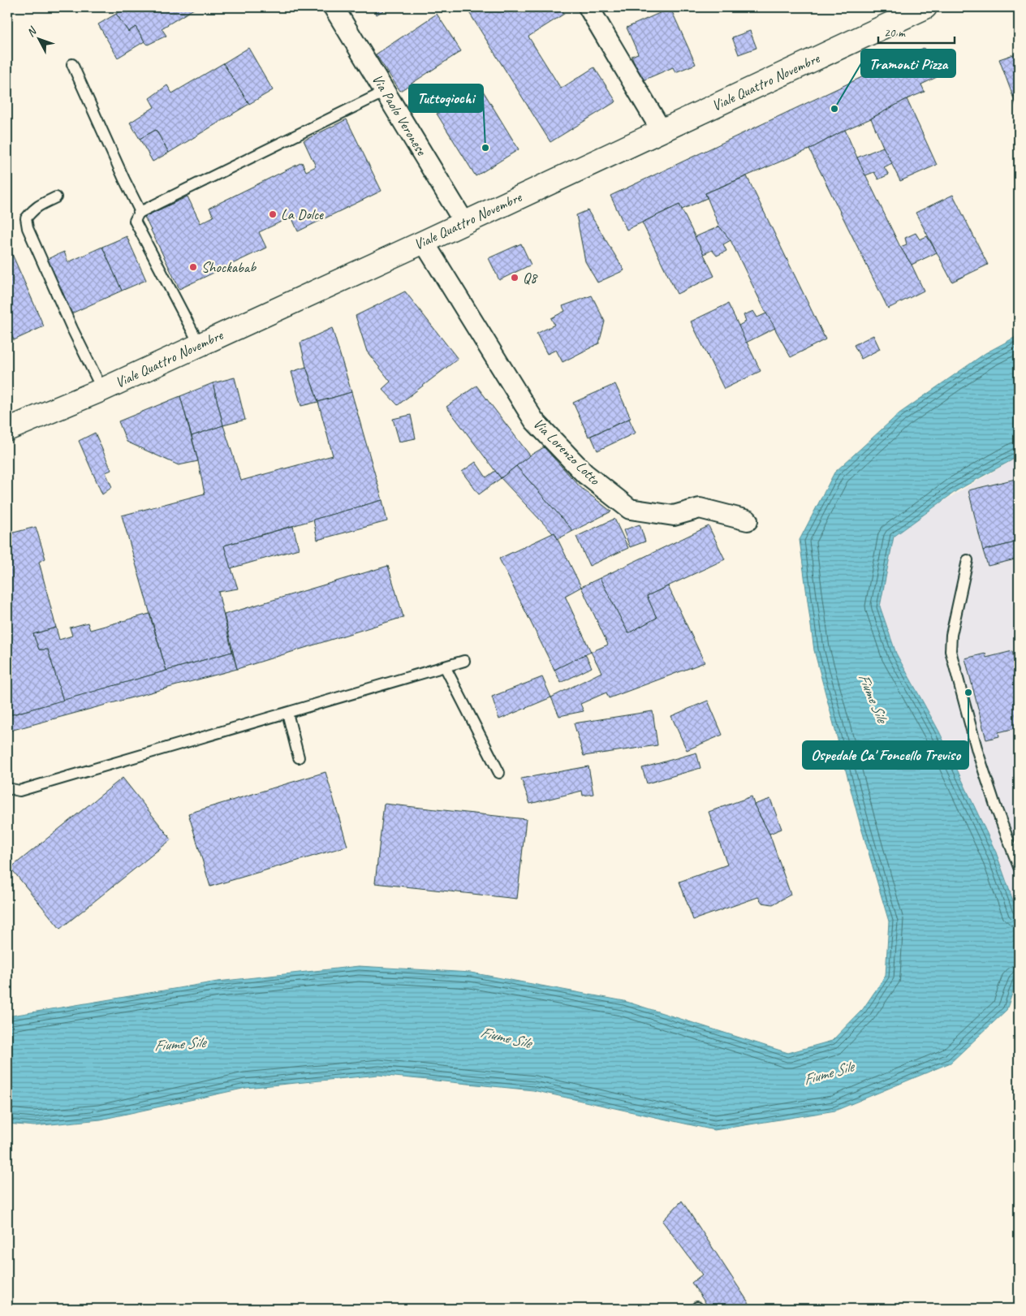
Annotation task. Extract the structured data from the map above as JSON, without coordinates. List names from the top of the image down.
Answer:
{
  "streets": {
    "main road": ["Viale Quattro Novembre"],
    "street": ["Via Paolo Veronese", "Via Lorenzo Lotto"]
  },
  "crossings": [
    ["Viale Quattro Novembre", "Via Paolo Veronese"],
    ["Viale Quattro Novembre", "Via Lorenzo Lotto"]
  ],
  "water": ["Fiume Sile"],
  "places": [
    "Tramonti Pizza",
    "Tuttogiochi",
    "La Dolce",
    "Shockabab",
    "Q8",
    "Ospedale Ca' Foncello Treviso"
  ],
  "scale_bar": "20 m",
  "north": "top left"
}
